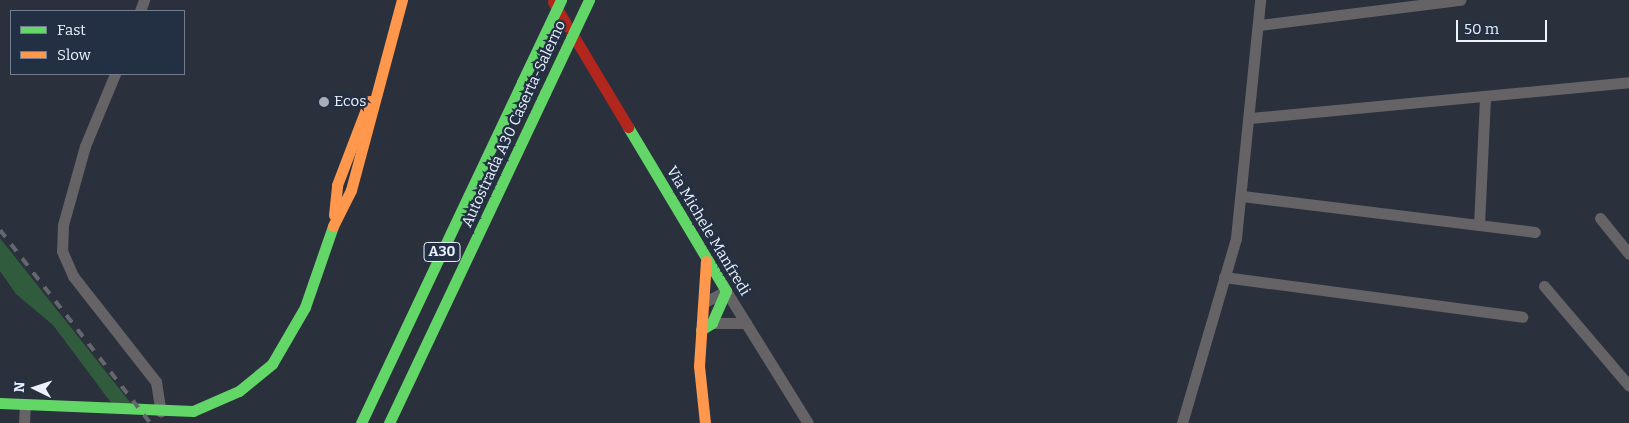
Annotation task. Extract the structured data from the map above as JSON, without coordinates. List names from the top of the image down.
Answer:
{
  "streets": {
    "main road": ["Autostrada A30 Caserta-Salerno", "Via Michele Manfredi", "A30"]
  },
  "places": ["Ecos"],
  "legend": ["Fast", "Slow"],
  "scale_bar": "50 m",
  "north": "left"
}
